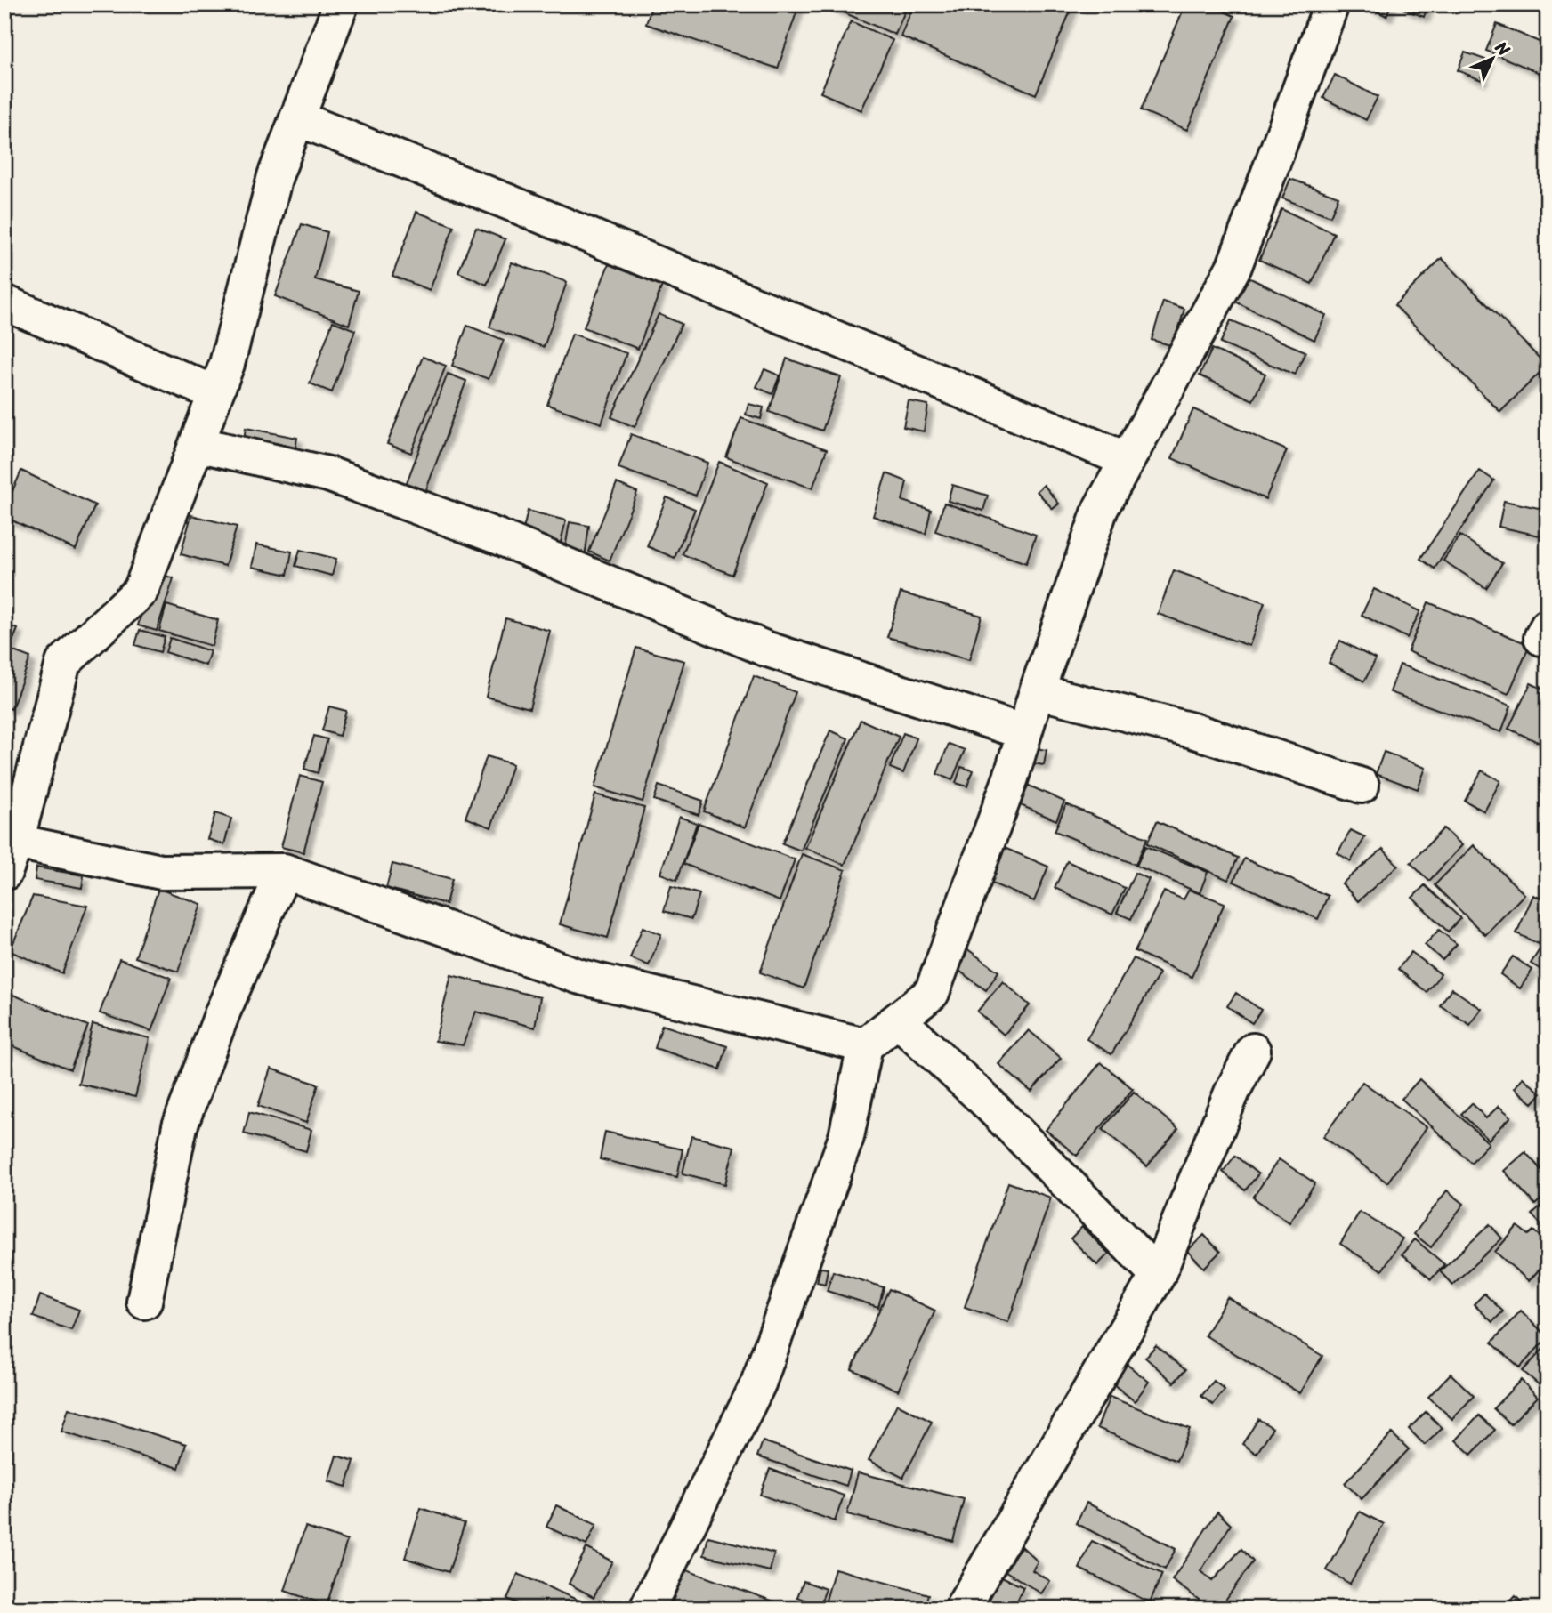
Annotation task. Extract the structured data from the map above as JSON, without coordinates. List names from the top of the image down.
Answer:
{
  "north": "top right"
}
